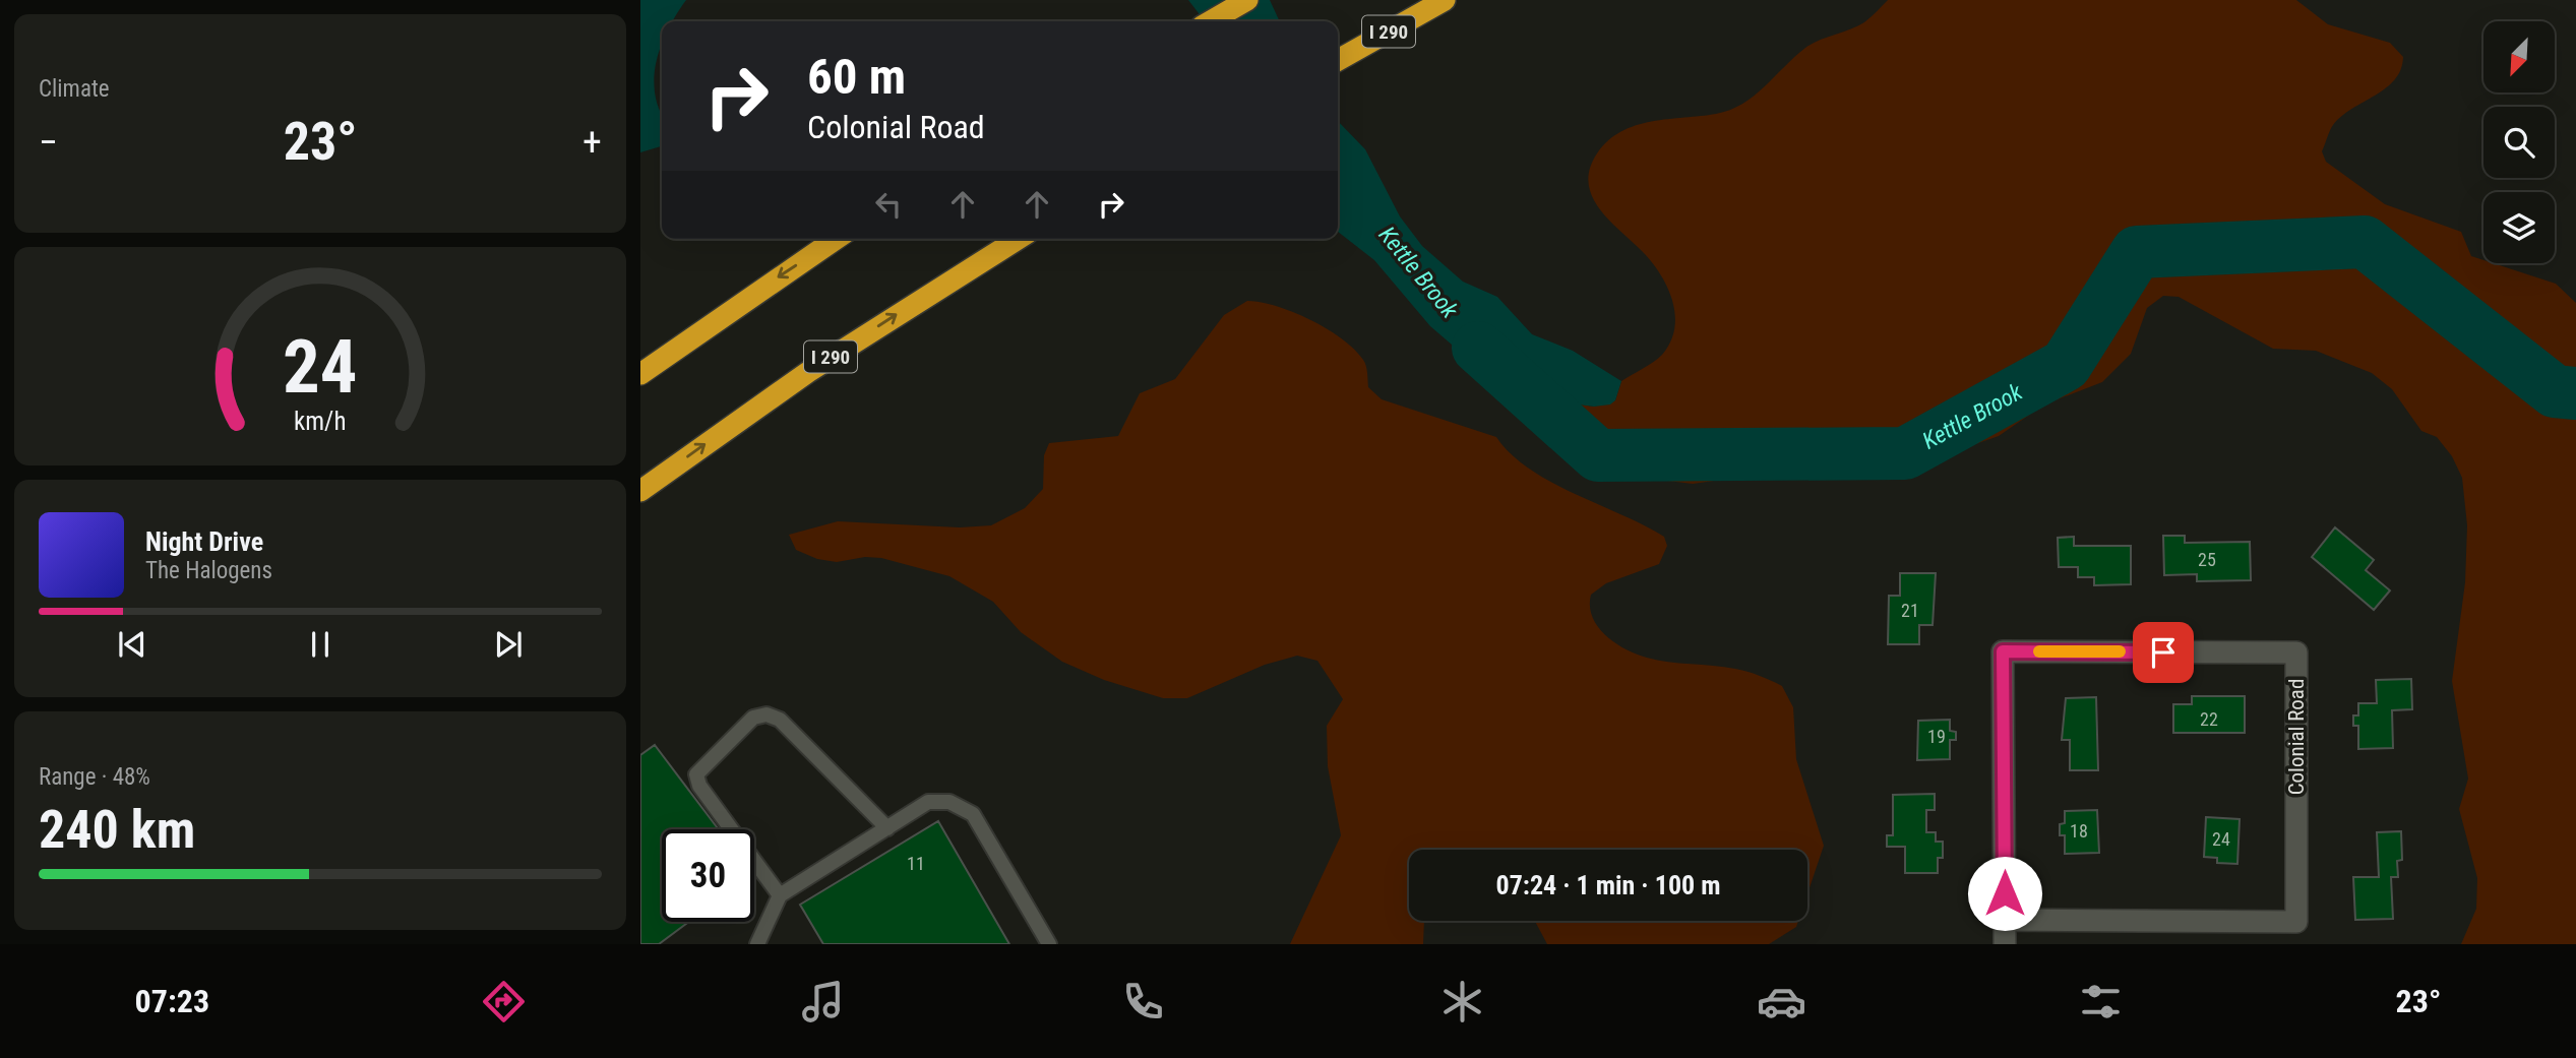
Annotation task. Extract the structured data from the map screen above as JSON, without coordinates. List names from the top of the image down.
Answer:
{
  "streets": {
    "highway": ["I 290"],
    "street": ["Colonial Road"]
  },
  "water": ["Kettle Brook"],
  "house_numbers": [
    "25",
    "21",
    "22",
    "19",
    "18",
    "24",
    "11"
  ],
  "north": "bottom left",
  "page": {
    "tile": [
      "Climate",
      ["Range · 48%", "240 km"]
    ],
    "turn": ["60 m", "Colonial Road"],
    "heat": ["−", "23°", "+"],
    "song": ["Night Drive", "The Halogens"],
    "limit": "30",
    "trip": "07:24 · 1 min · 100 m",
    "tabs": ["07:23", "23°"],
    "gauge": ["24", "km/h"]
  }
}
